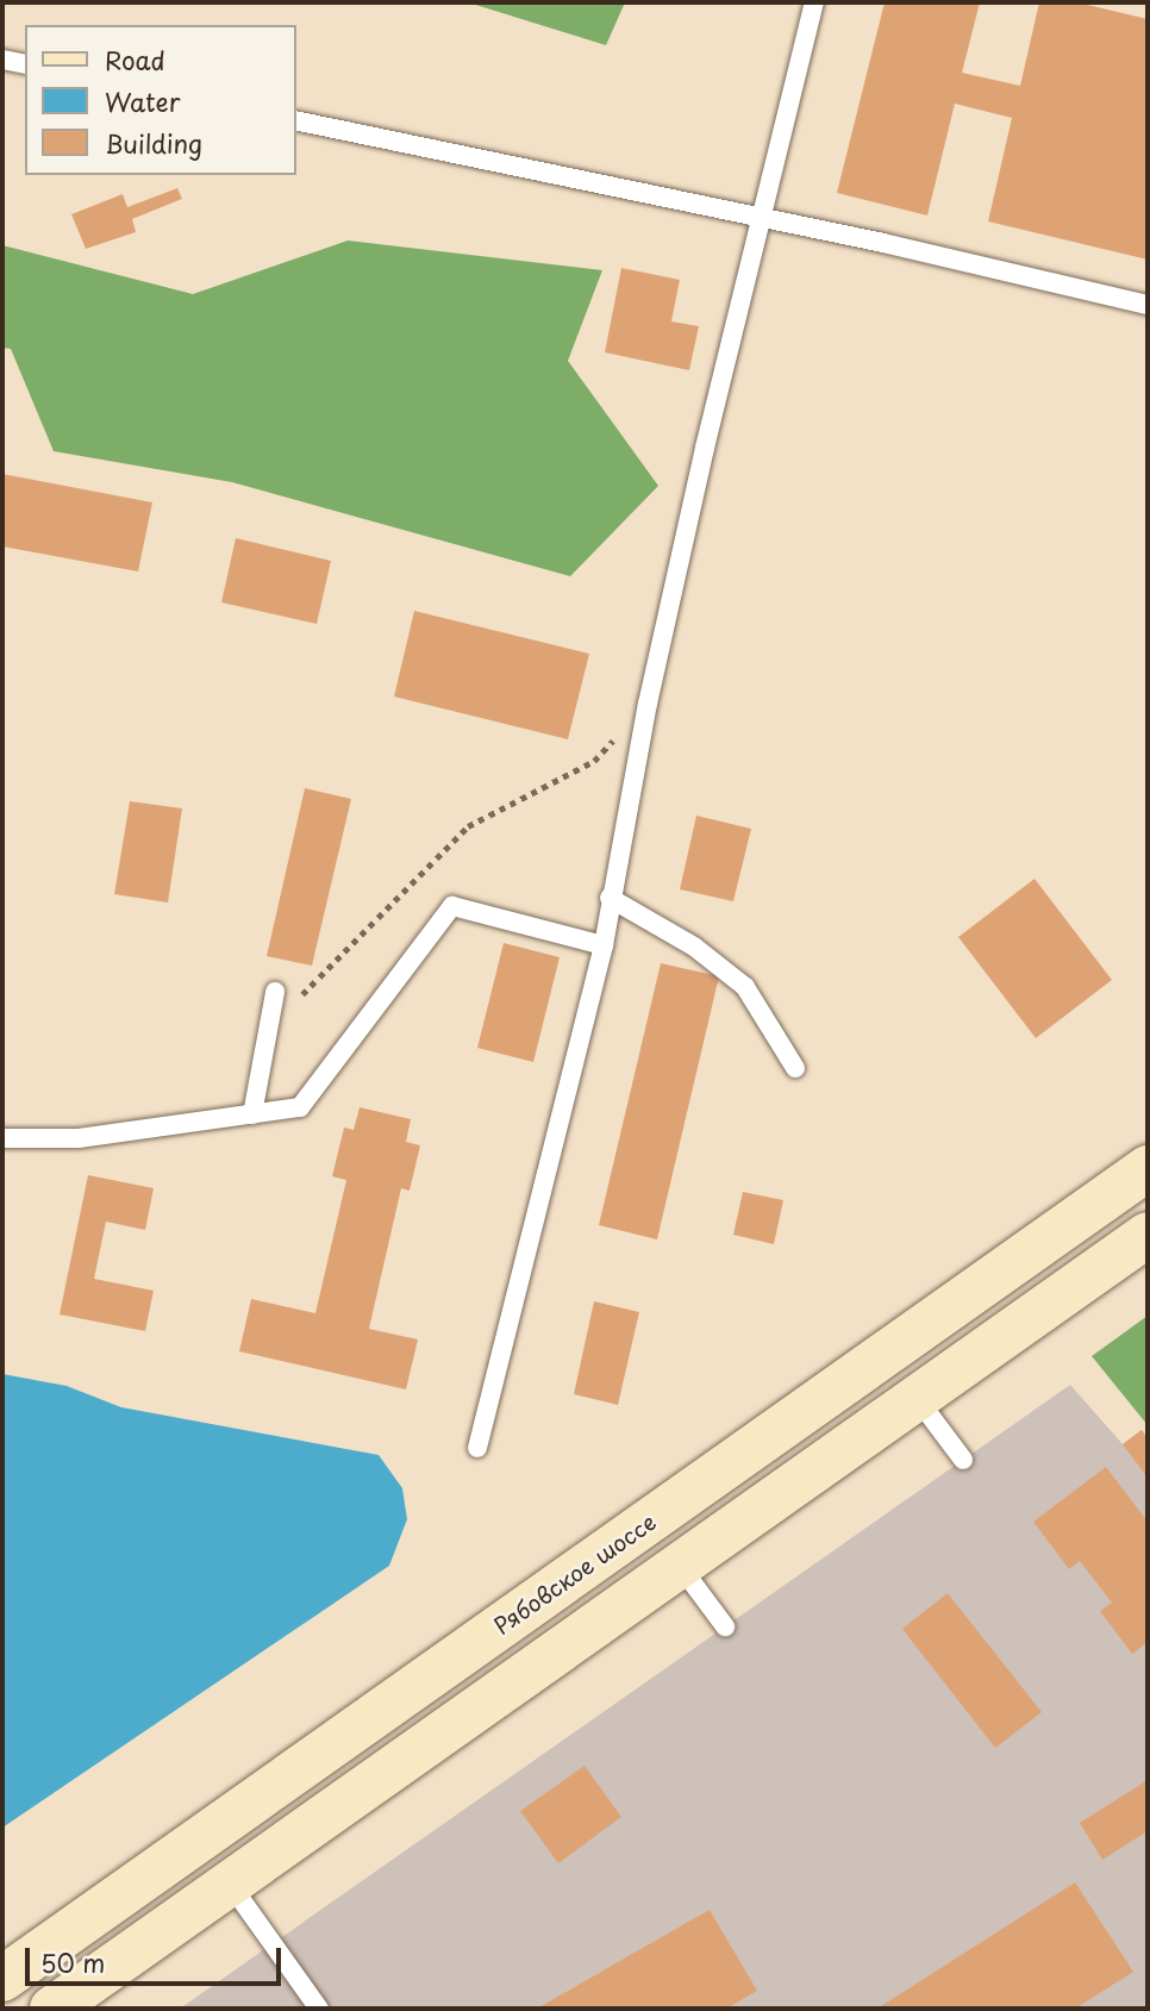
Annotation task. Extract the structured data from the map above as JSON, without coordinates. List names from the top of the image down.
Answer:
{
  "streets": {
    "main road": ["Рябовское шоссе"]
  },
  "legend": ["Road", "Water", "Building"],
  "scale_bar": "50 m"
}
